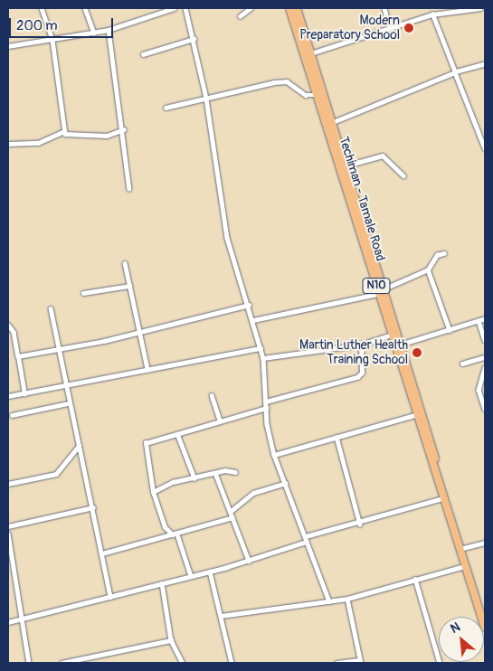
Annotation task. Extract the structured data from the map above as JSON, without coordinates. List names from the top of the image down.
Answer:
{
  "streets": {
    "highway": ["Techiman - Tamale Road", "N10"]
  },
  "places": ["Modern Preparatory School", "Martin Luther Health Training School"],
  "scale_bar": "200 m",
  "north": "top left"
}
